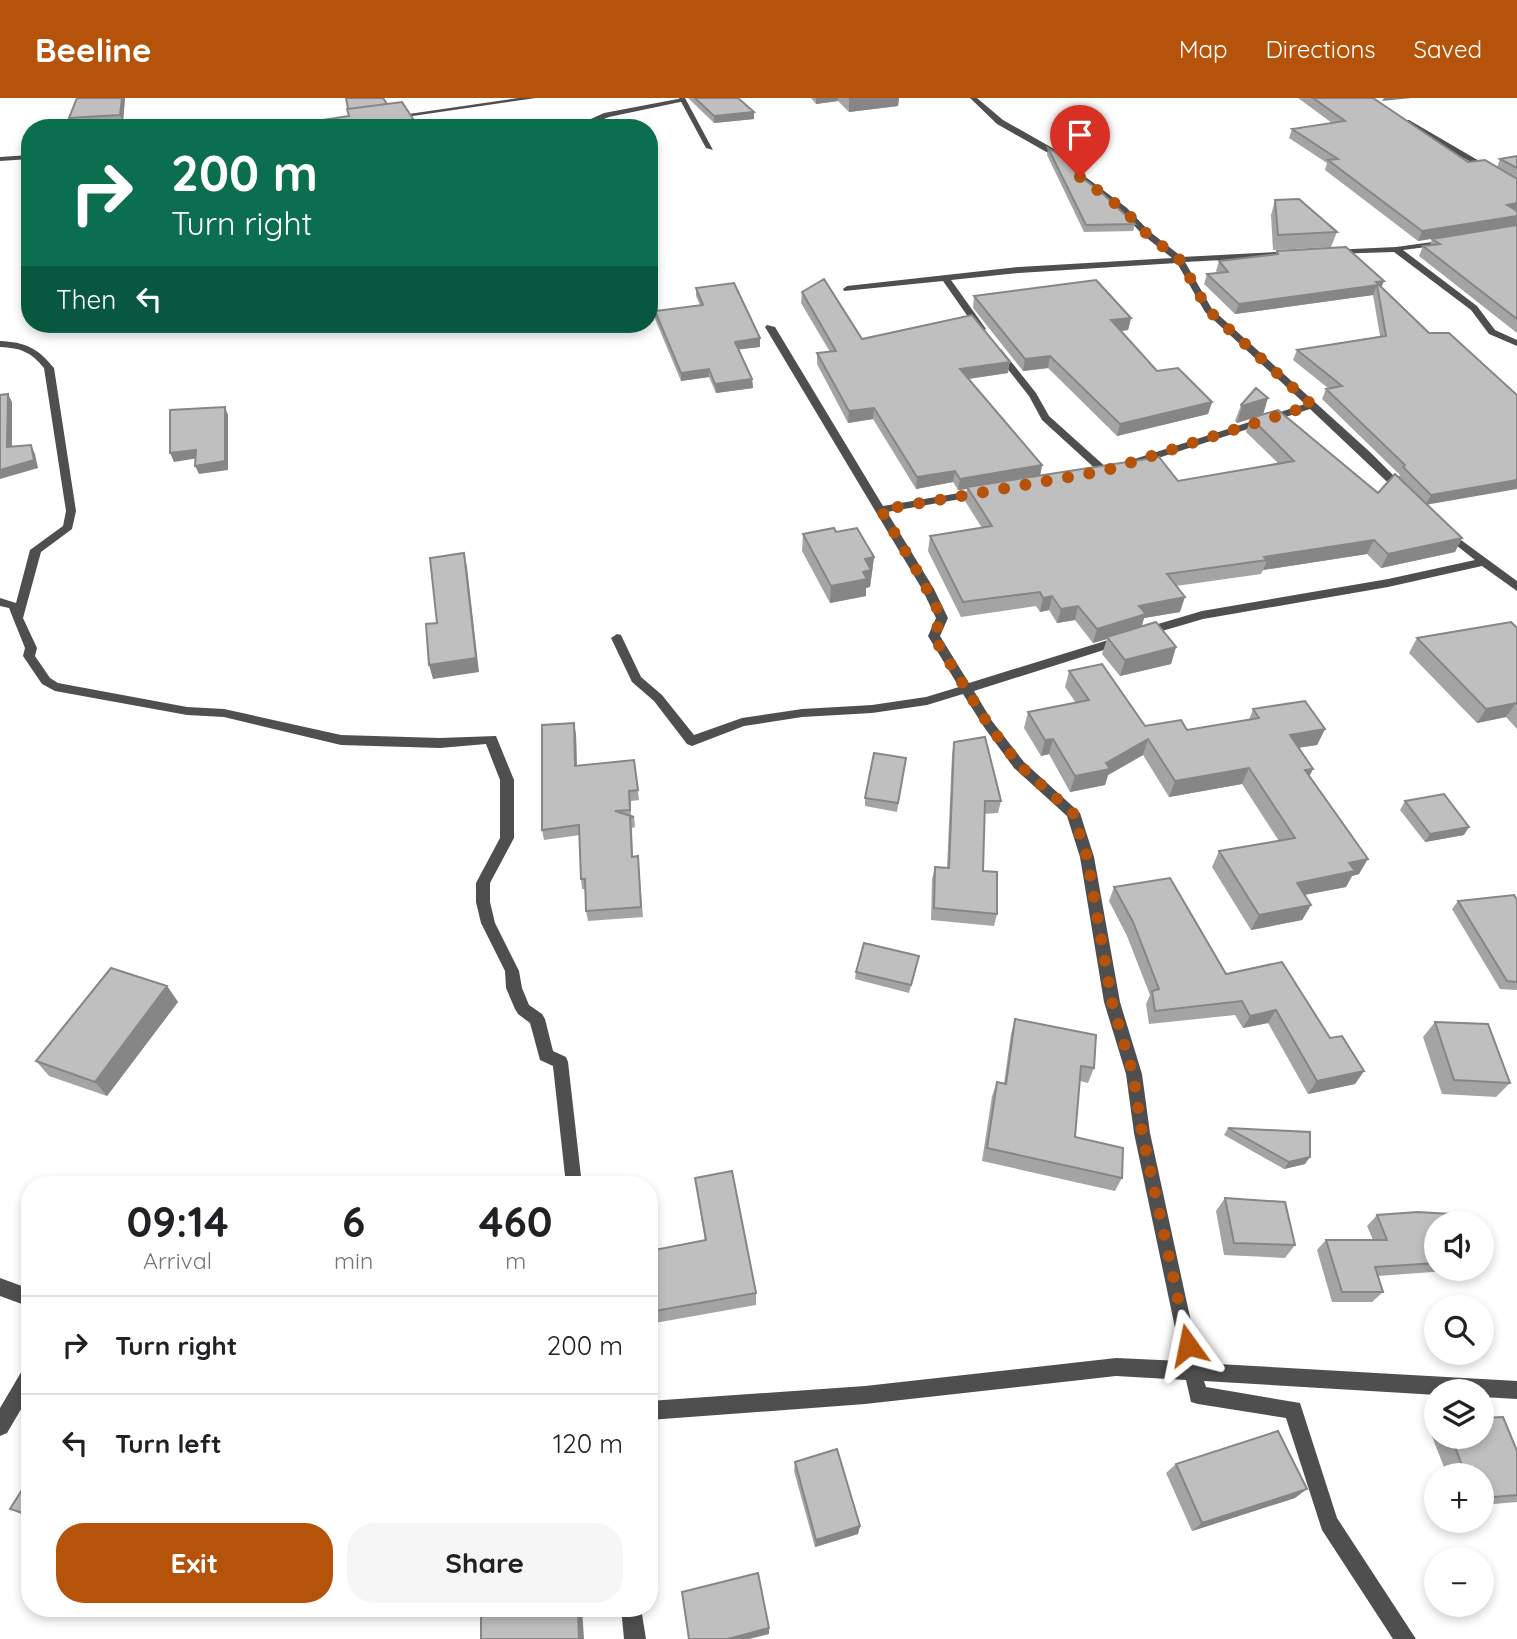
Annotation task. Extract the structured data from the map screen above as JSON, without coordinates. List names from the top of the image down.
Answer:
{
  "page": {
    "header": "Beeline",
    "nav": ["Map", "Directions", "Saved"],
    "turn": ["200 m", "Turn right"],
    "then": "Then",
    "eta": [
      "09:14",
      "Arrival",
      "6",
      "min",
      "460",
      "m"
    ],
    "map_buttons": ["+", "−"],
    "list": [
      {
        "name": "Turn right",
        "value": "200 m"
      },
      {
        "name": "Turn left",
        "value": "120 m"
      }
    ],
    "buttons": ["Exit", "Share"]
  }
}
